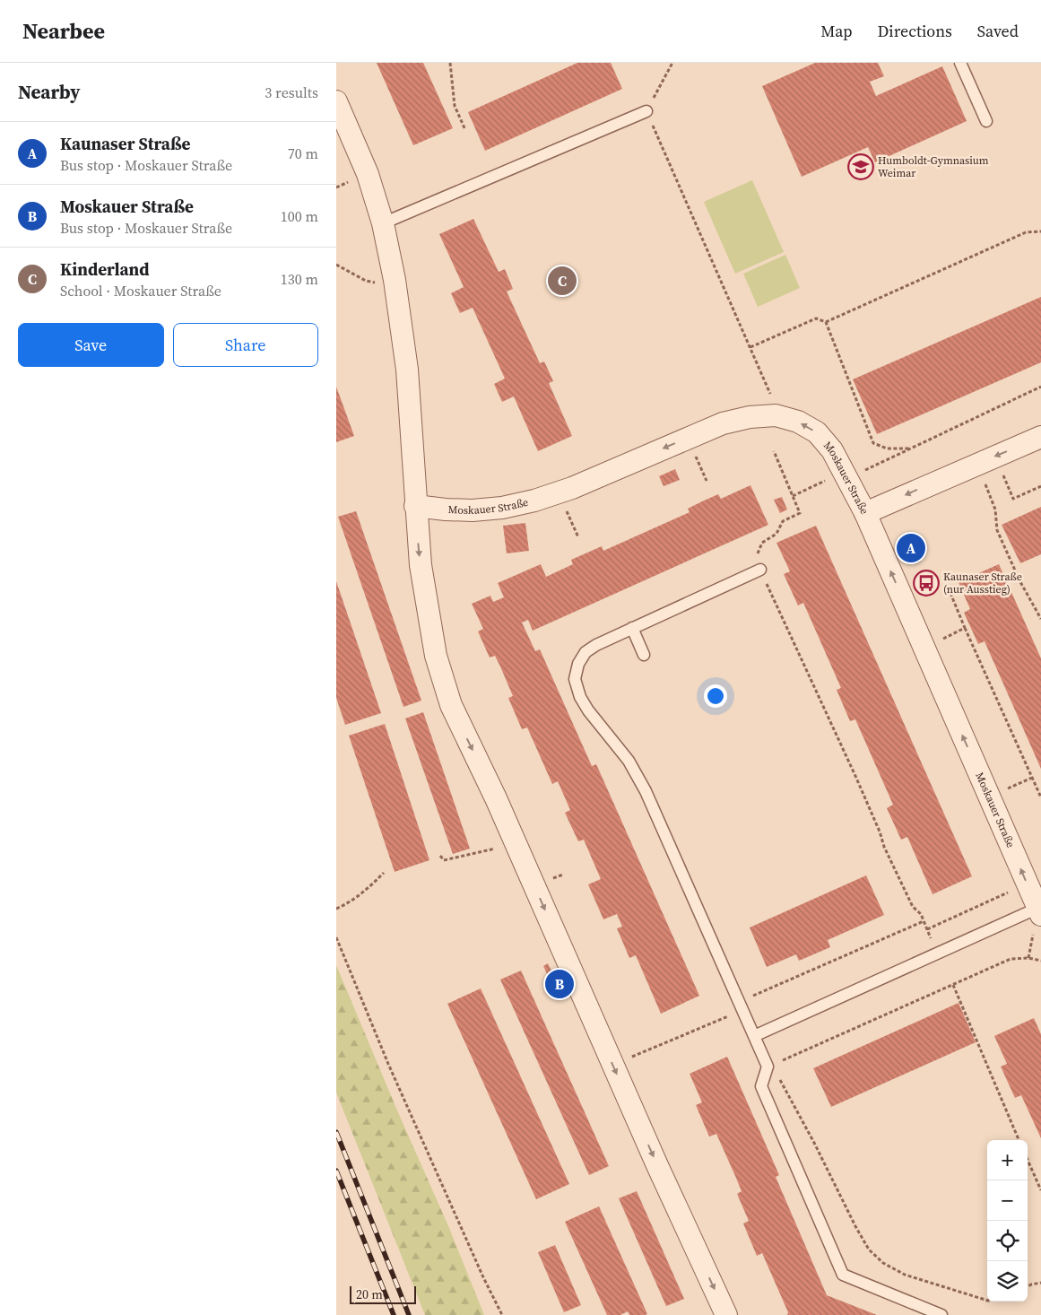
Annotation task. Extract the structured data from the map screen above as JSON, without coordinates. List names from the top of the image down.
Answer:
{
  "streets": {
    "street": ["Moskauer Straße"]
  },
  "places": {
    "school or university": ["Humboldt-Gymnasium Weimar"],
    "bus stop": ["Kaunaser Straße (nur Ausstieg)"]
  },
  "scale_bar": "20 m",
  "page": {
    "header": "Nearbee",
    "nav": ["Map", "Directions", "Saved"],
    "heading": ["Nearby", "3 results"],
    "list": [
      {
        "mark": "A",
        "name": "Kaunaser Straße",
        "note": "Bus stop · Moskauer Straße",
        "value": "70 m"
      },
      {
        "mark": "B",
        "name": "Moskauer Straße",
        "note": "Bus stop · Moskauer Straße",
        "value": "100 m"
      },
      {
        "mark": "C",
        "name": "Kinderland",
        "note": "School · Moskauer Straße",
        "value": "130 m"
      }
    ],
    "pins": ["C", "A", "B"],
    "buttons": ["Save", "Share"],
    "map_buttons": ["+", "−"],
    "scale": "20 m"
  }
}
